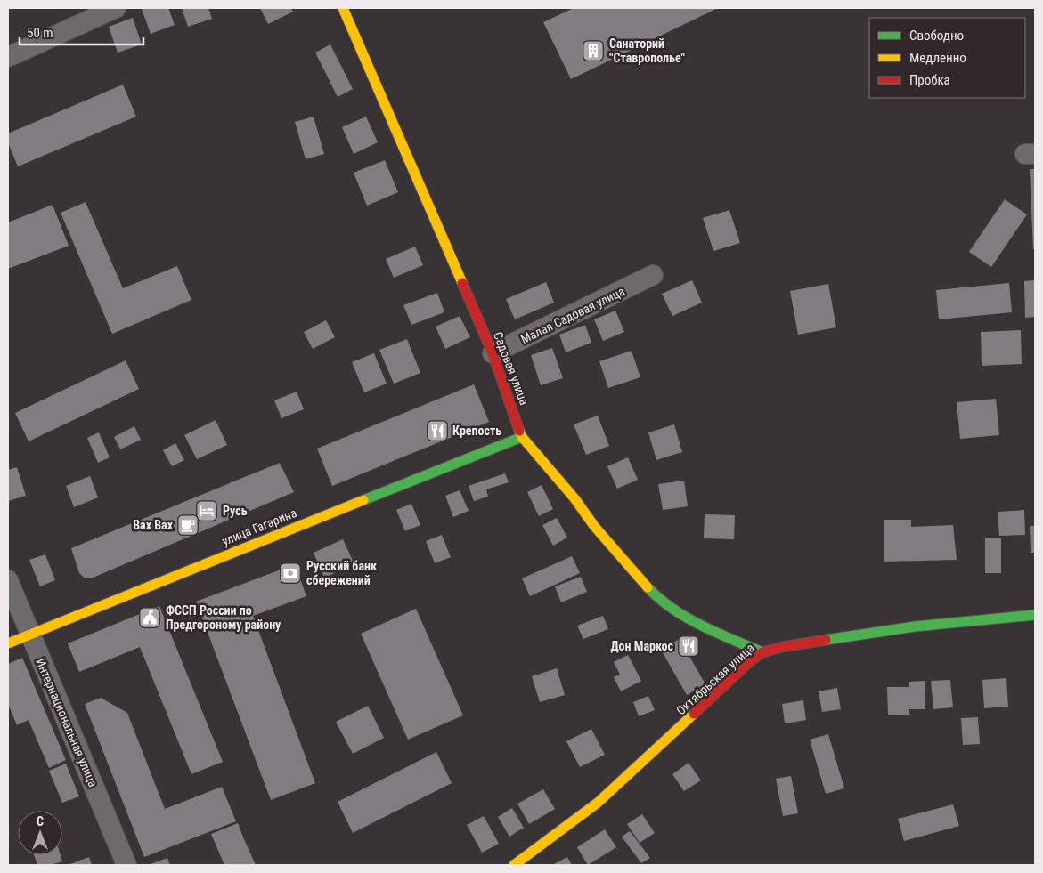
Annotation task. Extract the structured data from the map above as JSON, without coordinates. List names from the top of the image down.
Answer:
{
  "streets": {
    "street": [
      "Малая Садовая улица",
      "Садовая улица",
      "улица Гагарина",
      "Октябрьская улица",
      "Интернациональная улица"
    ]
  },
  "crossings": [
    ["Малая Садовая улица", "Садовая улица"],
    ["Садовая улица", "улица Гагарина"],
    ["Садовая улица", "Октябрьская улица"],
    ["улица Гагарина", "Интернациональная улица"]
  ],
  "places": {
    "building": ["Санаторий \"Ставрополье\""],
    "restaurant": ["Крепость", "Дон Маркос"],
    "hotel": ["Русь"],
    "cafe": ["Вах Вах"],
    "bank": ["Русский банк сбережений"],
    "public building": ["ФССП России по Предгороному району"]
  },
  "legend": ["Свободно", "Медленно", "Пробка"],
  "scale_bar": "50 m",
  "north": "top"
}
